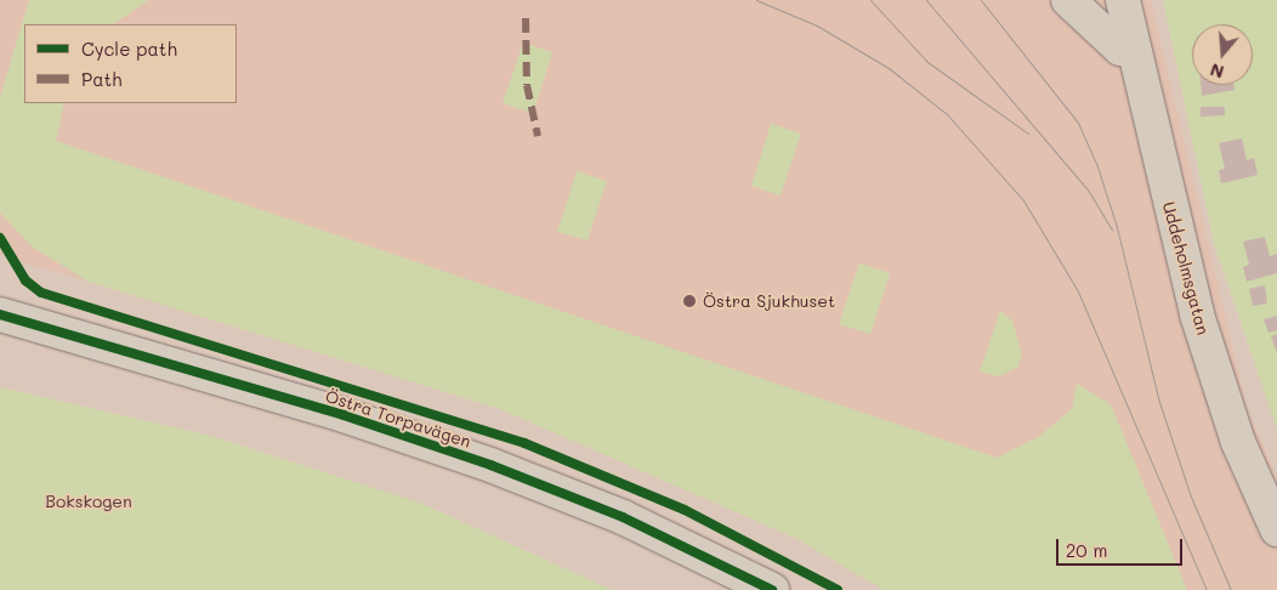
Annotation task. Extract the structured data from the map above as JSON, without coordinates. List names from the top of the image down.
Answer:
{
  "streets": {
    "street": ["Uddeholmsgatan", "Östra Torpavägen"]
  },
  "parks": ["Bokskogen"],
  "places": ["Östra Sjukhuset"],
  "legend": ["Cycle path", "Path"],
  "scale_bar": "20 m",
  "north": "bottom"
}
